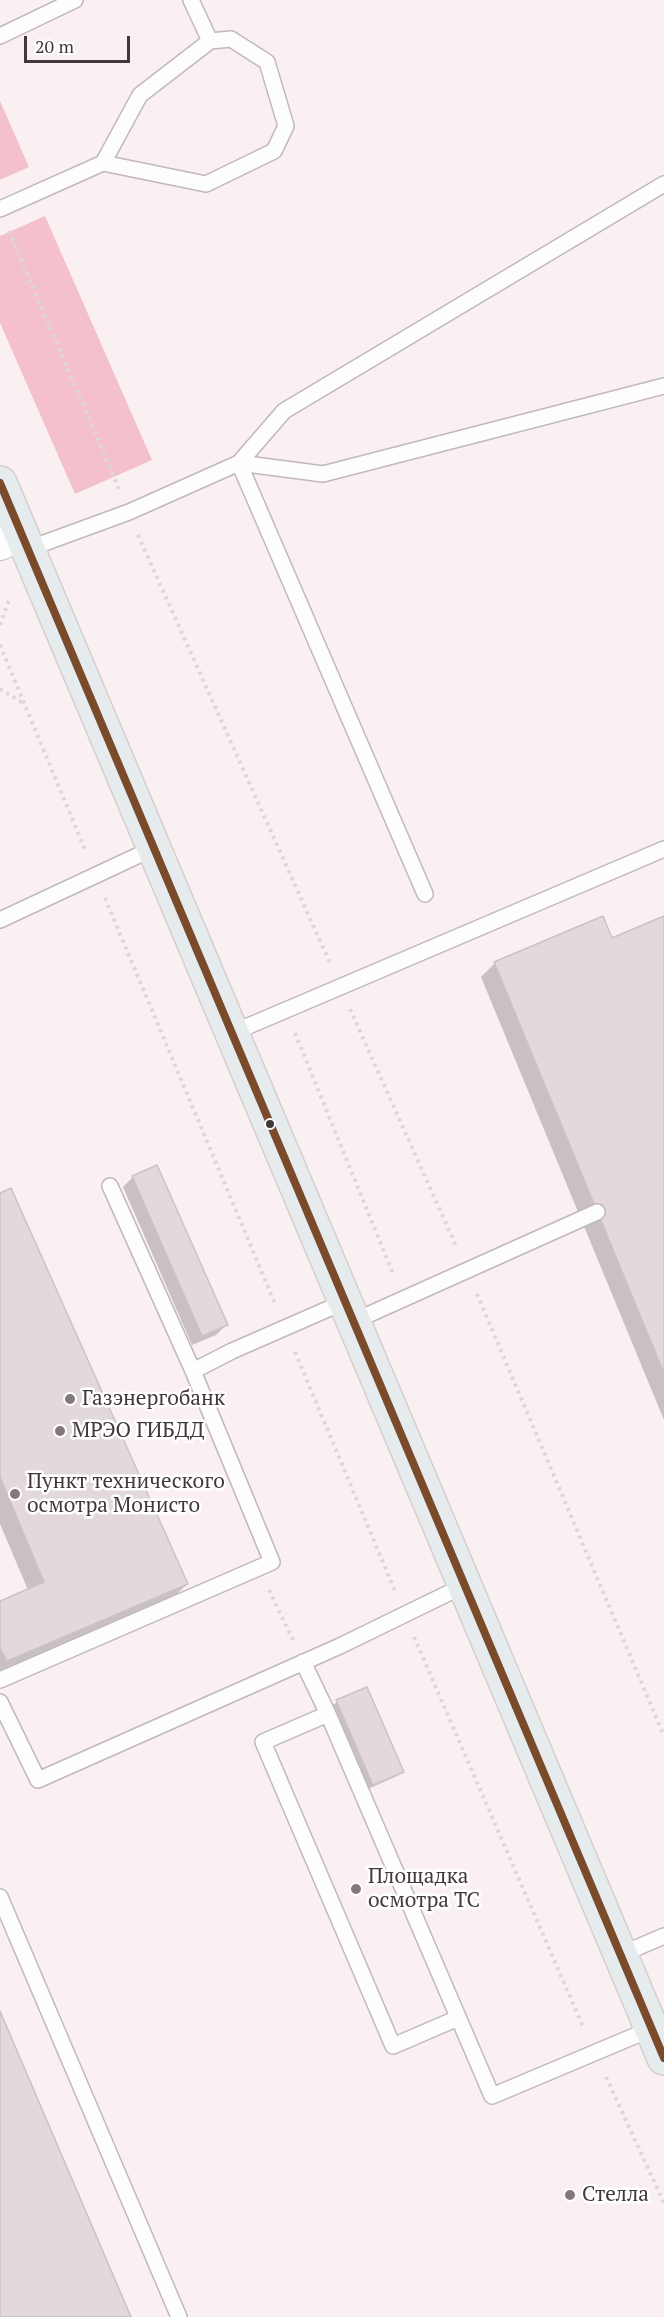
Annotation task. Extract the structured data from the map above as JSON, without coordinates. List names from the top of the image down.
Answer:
{
  "places": [
    "Газэнергобанк",
    "МРЭО ГИБДД",
    "Пункт технического осмотра Монисто",
    "Площадка осмотра ТС",
    "Стелла"
  ],
  "scale_bar": "20 m"
}
